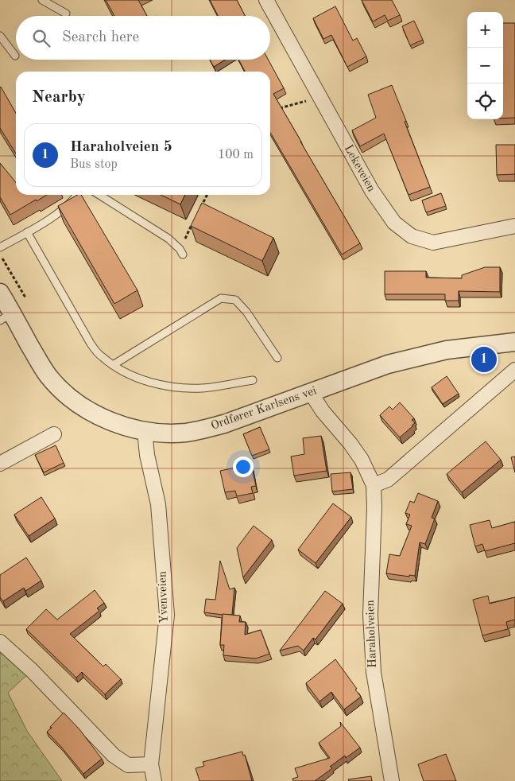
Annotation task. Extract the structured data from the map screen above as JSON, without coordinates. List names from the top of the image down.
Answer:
{
  "streets": {
    "street": [
      "Lekeveien",
      "Ordfører Karlsens vei",
      "Yvenveien",
      "Haraholveien"
    ]
  },
  "crossings": [
    ["Ordfører Karlsens vei", "Yvenveien"],
    ["Ordfører Karlsens vei", "Haraholveien"]
  ],
  "page": {
    "map_buttons": ["+", "−"],
    "search": "Search here",
    "heading": "Nearby",
    "list": [
      {
        "mark": "1",
        "name": "Haraholveien 5",
        "note": "Bus stop",
        "value": "100 m"
      }
    ],
    "pins": "1"
  }
}
